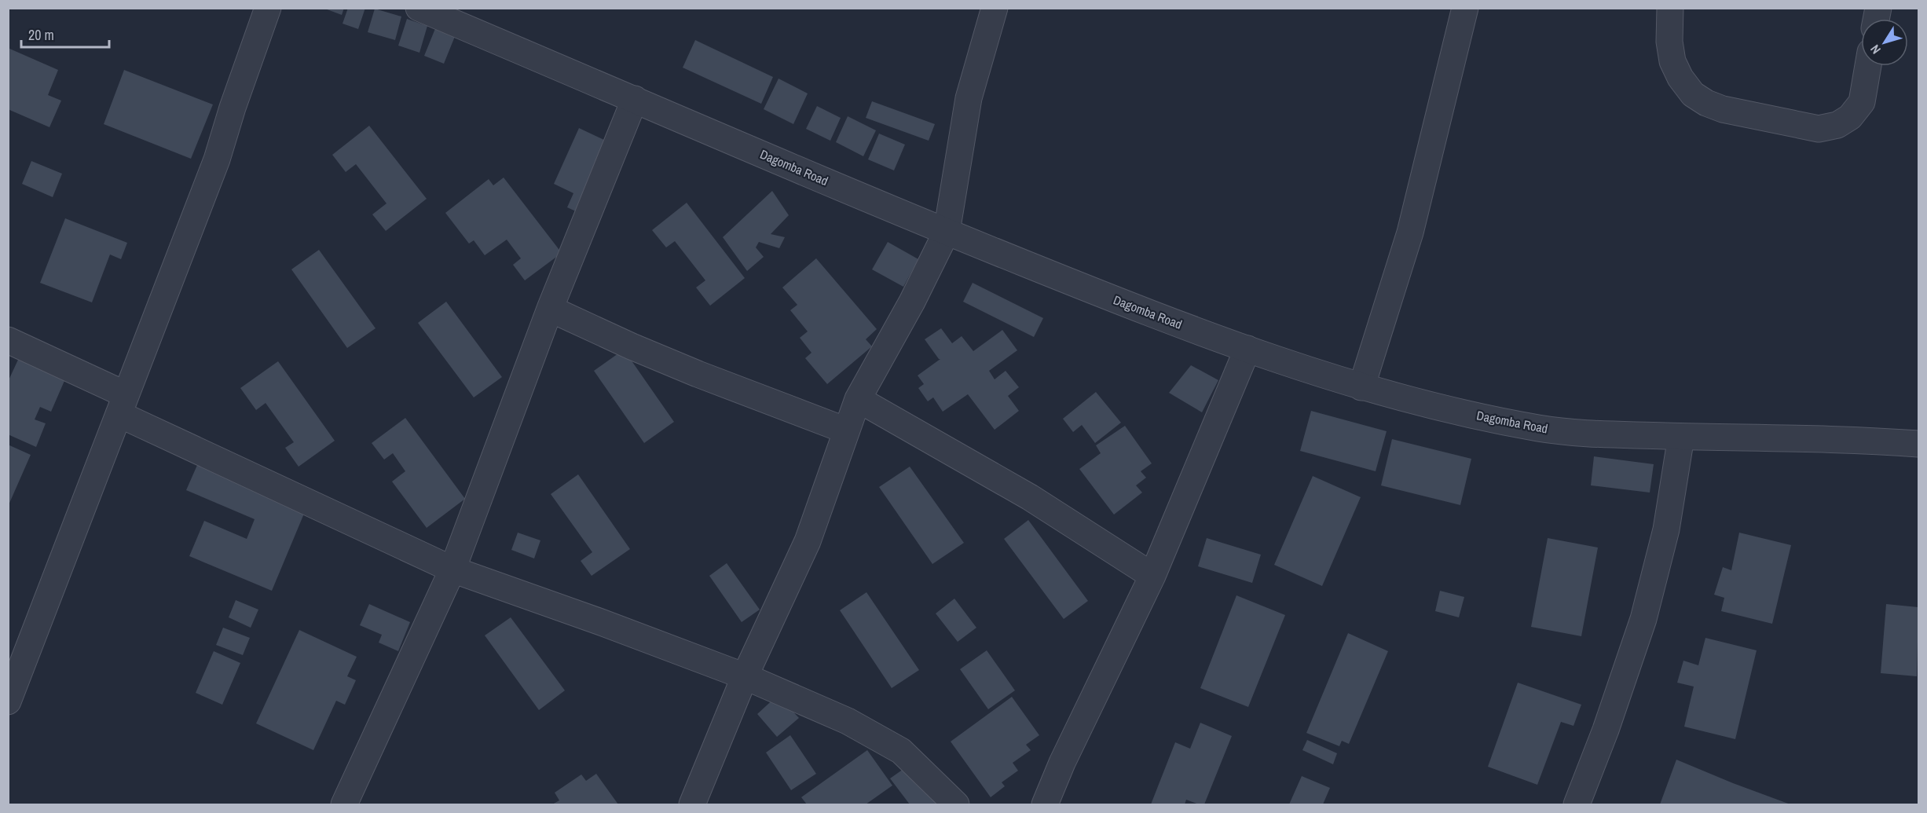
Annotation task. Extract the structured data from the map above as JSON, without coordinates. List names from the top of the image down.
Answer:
{
  "streets": {
    "street": ["Dagomba Road"]
  },
  "scale_bar": "20 m",
  "north": "bottom left"
}
